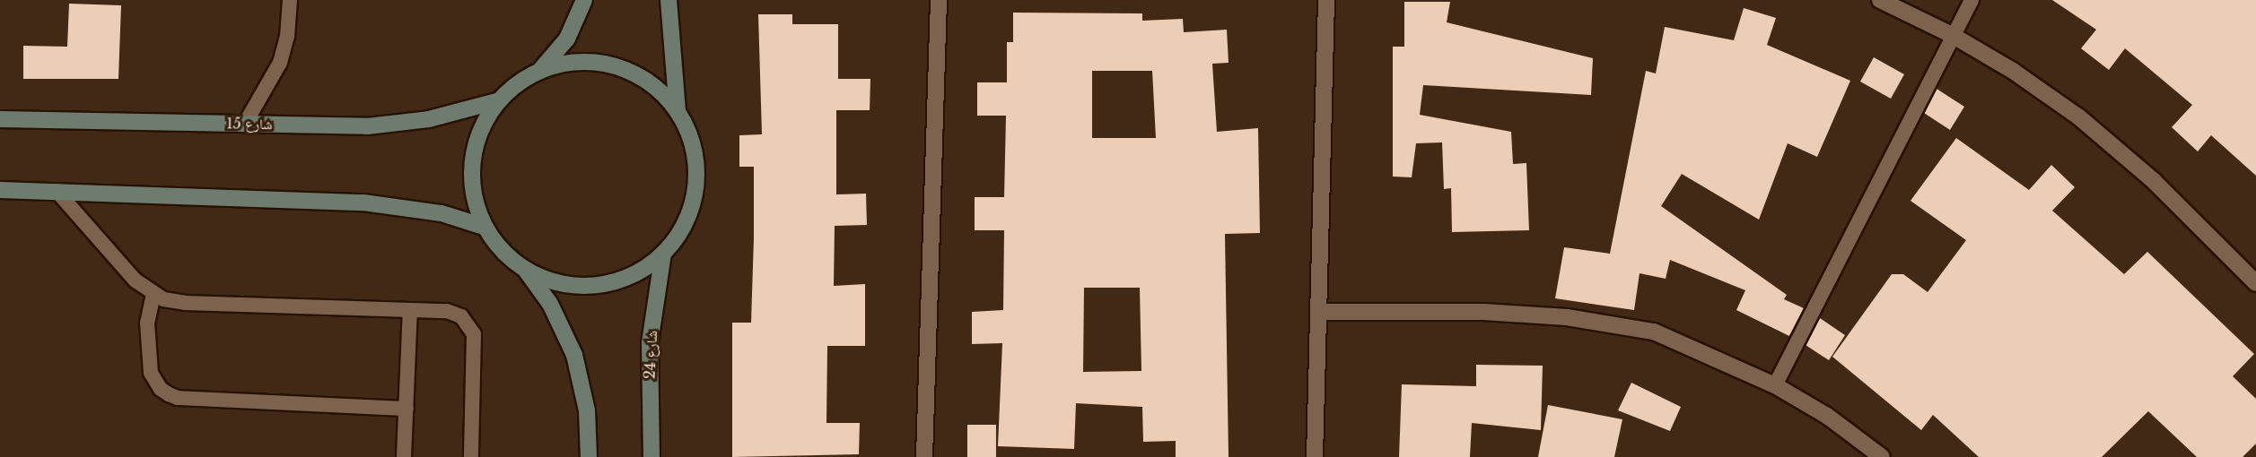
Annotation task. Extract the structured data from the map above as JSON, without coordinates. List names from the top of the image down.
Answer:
{
  "streets": {
    "street": ["شارع 15", "شارع 24"]
  }
}
